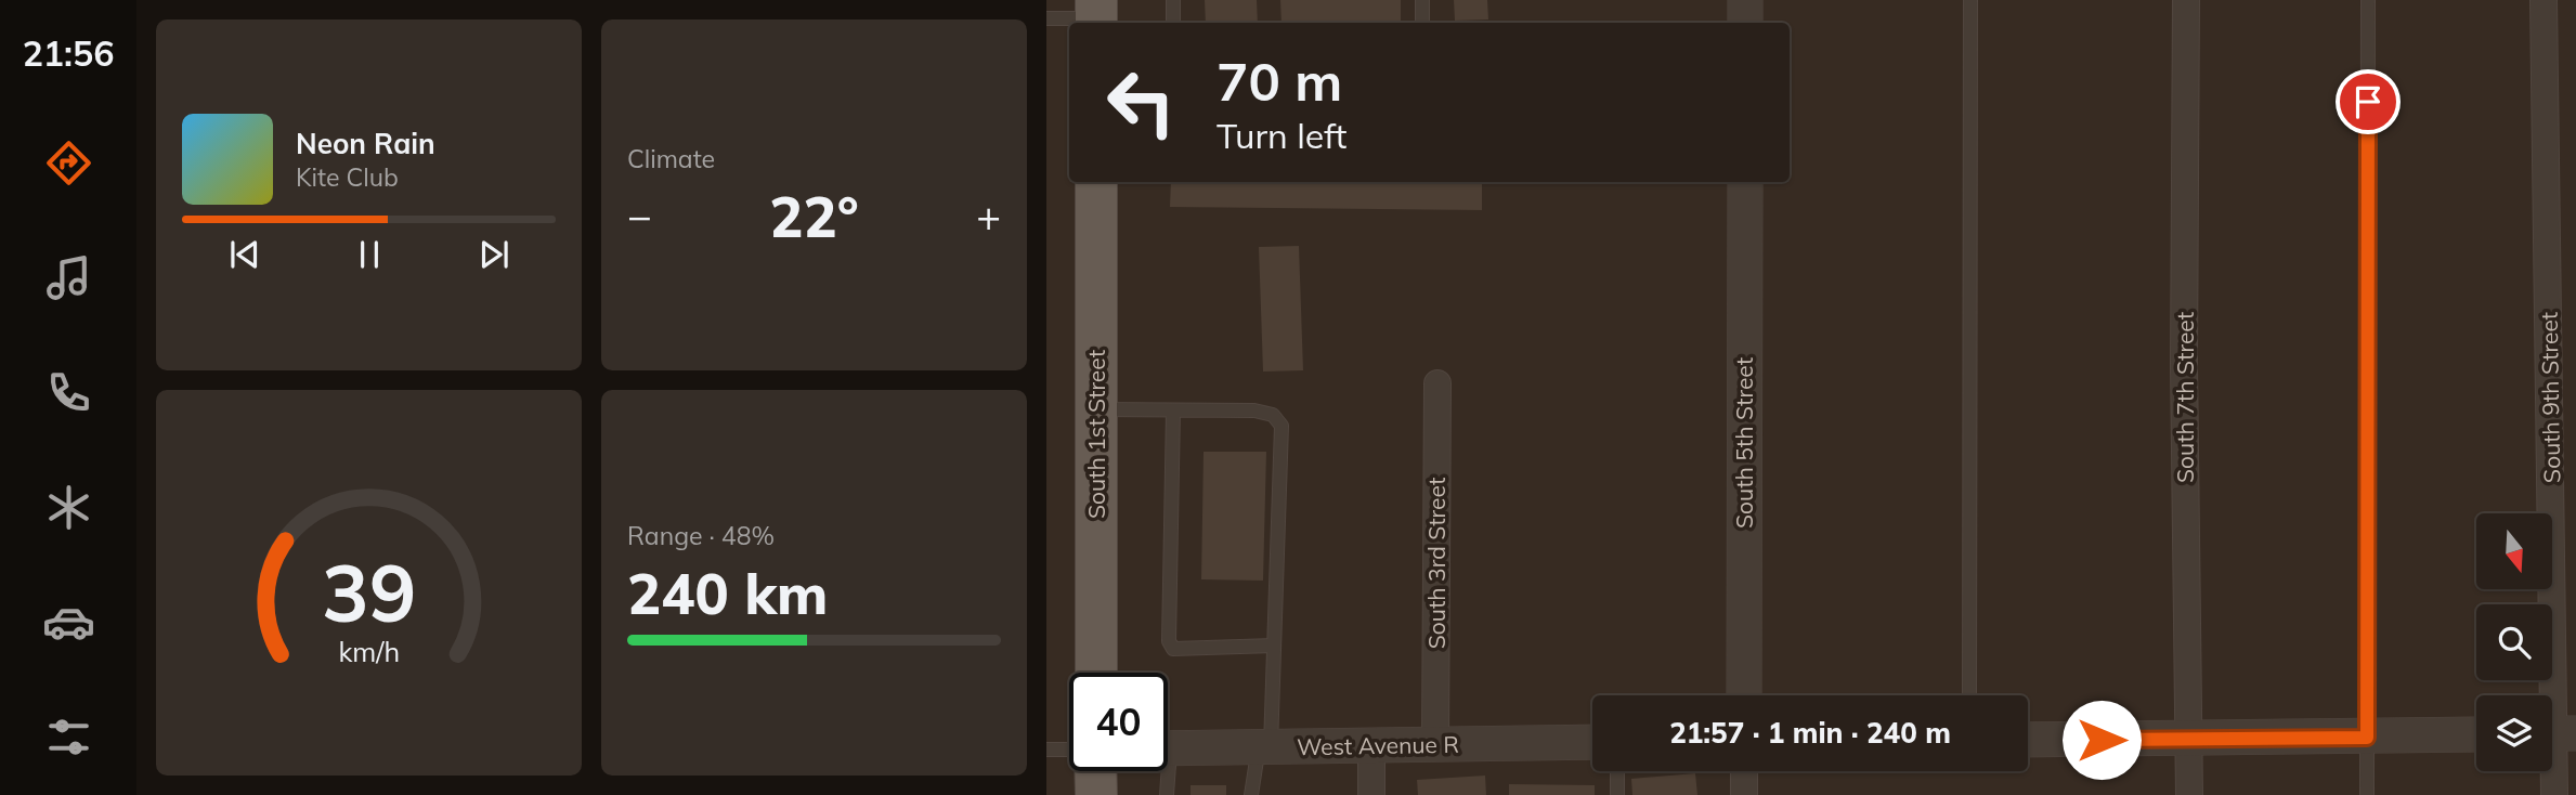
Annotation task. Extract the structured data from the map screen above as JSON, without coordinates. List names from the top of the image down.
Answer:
{
  "streets": {
    "main road": ["South 1st Street"],
    "street": [
      "South 7th Street",
      "South 9th Street",
      "South 5th Street",
      "South 3rd Street",
      "West Avenue R"
    ]
  },
  "crossings": [
    ["South 3rd Street", "West Avenue R"]
  ],
  "north": "bottom",
  "page": {
    "tabs": "21:56",
    "tile": [
      "Climate",
      ["Range · 48%", "240 km"]
    ],
    "turn": ["70 m", "Turn left"],
    "song": ["Neon Rain", "Kite Club"],
    "heat": ["−", "22°", "+"],
    "limit": "40",
    "trip": "21:57 · 1 min · 240 m",
    "gauge": ["39", "km/h"]
  }
}
